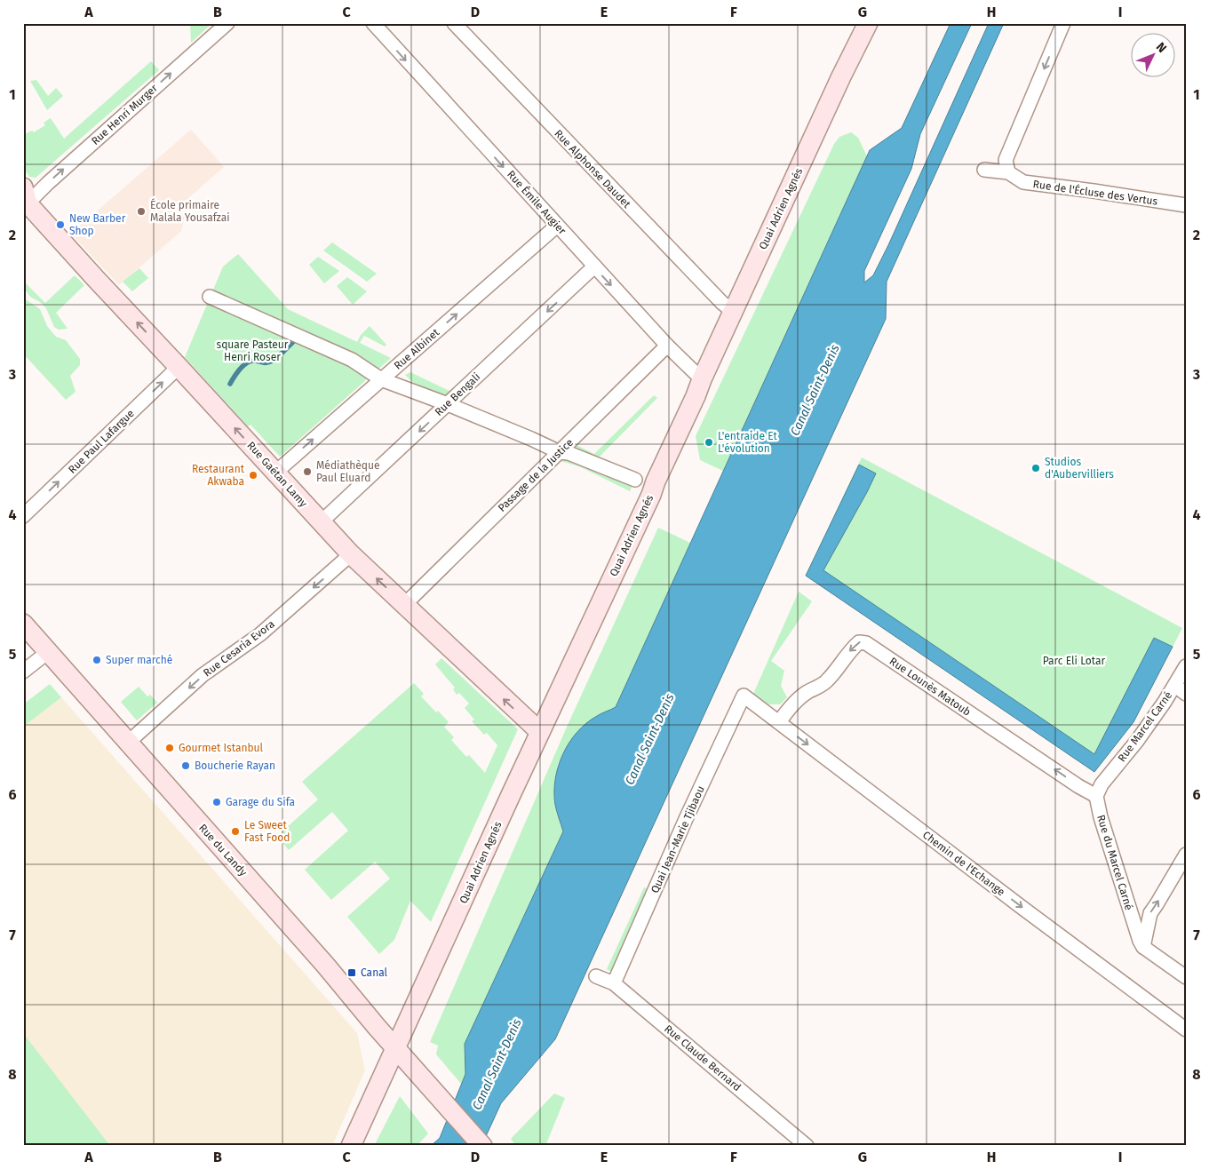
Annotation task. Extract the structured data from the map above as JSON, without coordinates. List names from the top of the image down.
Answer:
{
  "streets": {
    "street": [
      "Rue Henri Murger",
      "Rue Alphonse Daudet",
      "Rue de l'Écluse des Vertus",
      "Rue Émile Augier",
      "Quai Adrien Agnés",
      "Rue Albinet",
      "Rue Bengali",
      "Rue Paul Lafargue",
      "Rue Gaétan Lamy",
      "Passage de la Justice",
      "Rue Cesaria Evora",
      "Rue Lounès Matoub",
      "Rue Marcel Carné",
      "Quai Jean-Marie Tjibaou",
      "Rue du Landy",
      "Rue du Marcel Carné",
      "Chemin de l'Echange",
      "Rue Claude Bernard"
    ]
  },
  "crossings": [
    ["Rue Henri Murger", "Rue Gaétan Lamy"],
    ["Rue Alphonse Daudet", "Quai Adrien Agnés"],
    ["Rue Émile Augier", "Quai Adrien Agnés"],
    ["Rue Émile Augier", "Rue Albinet"],
    ["Rue Émile Augier", "Rue Bengali"],
    ["Rue Émile Augier", "Passage de la Justice"],
    ["Quai Adrien Agnés", "Rue Gaétan Lamy"],
    ["Quai Adrien Agnés", "Rue du Landy"],
    ["Rue Albinet", "Rue Gaétan Lamy"],
    ["Rue Bengali", "Rue Gaétan Lamy"],
    ["Rue Paul Lafargue", "Rue Gaétan Lamy"],
    ["Rue Gaétan Lamy", "Passage de la Justice"],
    ["Rue Gaétan Lamy", "Rue Cesaria Evora"],
    ["Rue Cesaria Evora", "Rue du Landy"],
    ["Rue Lounès Matoub", "Rue Marcel Carné"],
    ["Rue Lounès Matoub", "Rue du Marcel Carné"],
    ["Rue Lounès Matoub", "Chemin de l'Echange"],
    ["Rue Marcel Carné", "Rue du Marcel Carné"],
    ["Quai Jean-Marie Tjibaou", "Chemin de l'Echange"],
    ["Quai Jean-Marie Tjibaou", "Rue Claude Bernard"]
  ],
  "one_way": [
    "Rue Henri Murger",
    "Rue Émile Augier",
    "Rue Albinet",
    "Rue Bengali",
    "Rue Paul Lafargue",
    "Rue Gaétan Lamy",
    "Rue Cesaria Evora",
    "Rue Lounès Matoub",
    "Chemin de l'Echange"
  ],
  "water": ["Canal Saint-Denis"],
  "parks": ["square Pasteur Henri Roser", "Parc Eli Lotar"],
  "places": {
    "other": [
      "École primaire Malala Yousafzai",
      "New Barber Shop",
      "L'entraide Et L'évolution",
      "Studios d'Aubervilliers",
      "Médiathèque Paul Eluard",
      "Restaurant Akwaba",
      "Super marché",
      "Gourmet Istanbul",
      "Boucherie Rayan",
      "Garage du Sifa",
      "Le Sweet Fast Food"
    ],
    "transit": ["Canal"]
  },
  "north": "top right",
  "grid": {
    "columns": [
      "A",
      "B",
      "C",
      "D",
      "E",
      "F",
      "G",
      "H",
      "I"
    ],
    "rows": [
      "1",
      "2",
      "3",
      "4",
      "5",
      "6",
      "7",
      "8"
    ]
  }
}
